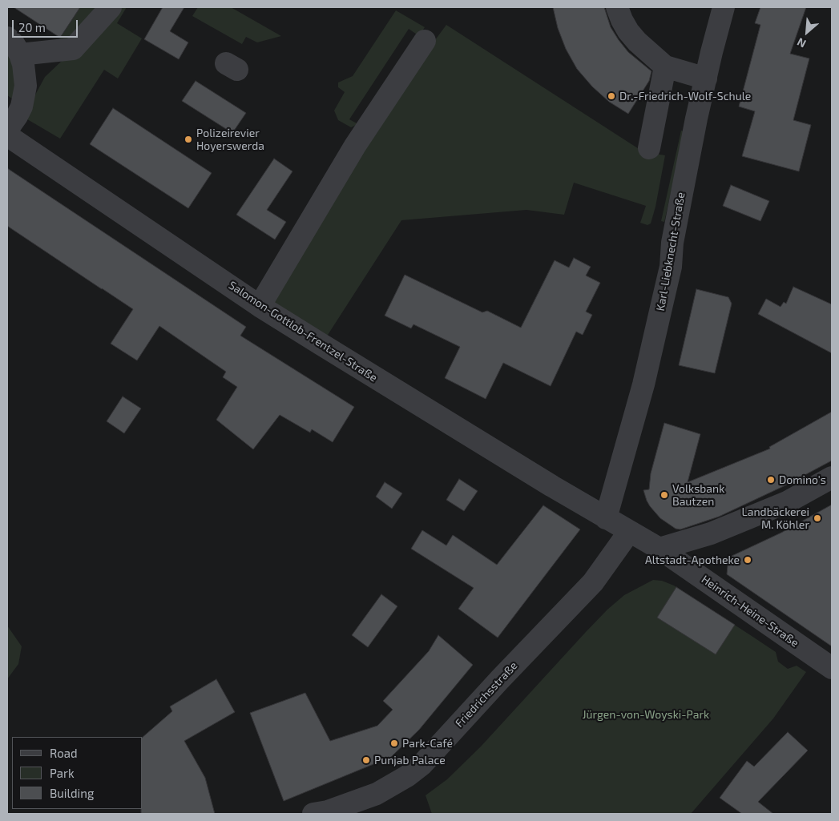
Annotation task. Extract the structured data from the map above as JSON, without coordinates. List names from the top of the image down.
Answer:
{
  "streets": {
    "street": [
      "Karl-Liebknecht-Straße",
      "Salomon-Gottlob-Frentzel-Straße",
      "Heinrich-Heine-Straße",
      "Friedrichsstraße"
    ]
  },
  "crossings": [
    ["Karl-Liebknecht-Straße", "Salomon-Gottlob-Frentzel-Straße"],
    ["Karl-Liebknecht-Straße", "Heinrich-Heine-Straße"],
    ["Salomon-Gottlob-Frentzel-Straße", "Heinrich-Heine-Straße"],
    ["Heinrich-Heine-Straße", "Friedrichsstraße"]
  ],
  "parks": ["Jürgen-von-Woyski-Park"],
  "places": [
    "Dr.-Friedrich-Wolf-Schule",
    "Polizeirevier Hoyerswerda",
    "Domino's",
    "Volksbank Bautzen",
    "Landbäckerei M. Köhler",
    "Altstadt-Apotheke",
    "Park-Café",
    "Punjab Palace"
  ],
  "legend": ["Road", "Park", "Building"],
  "scale_bar": "20 m",
  "north": "bottom left"
}
